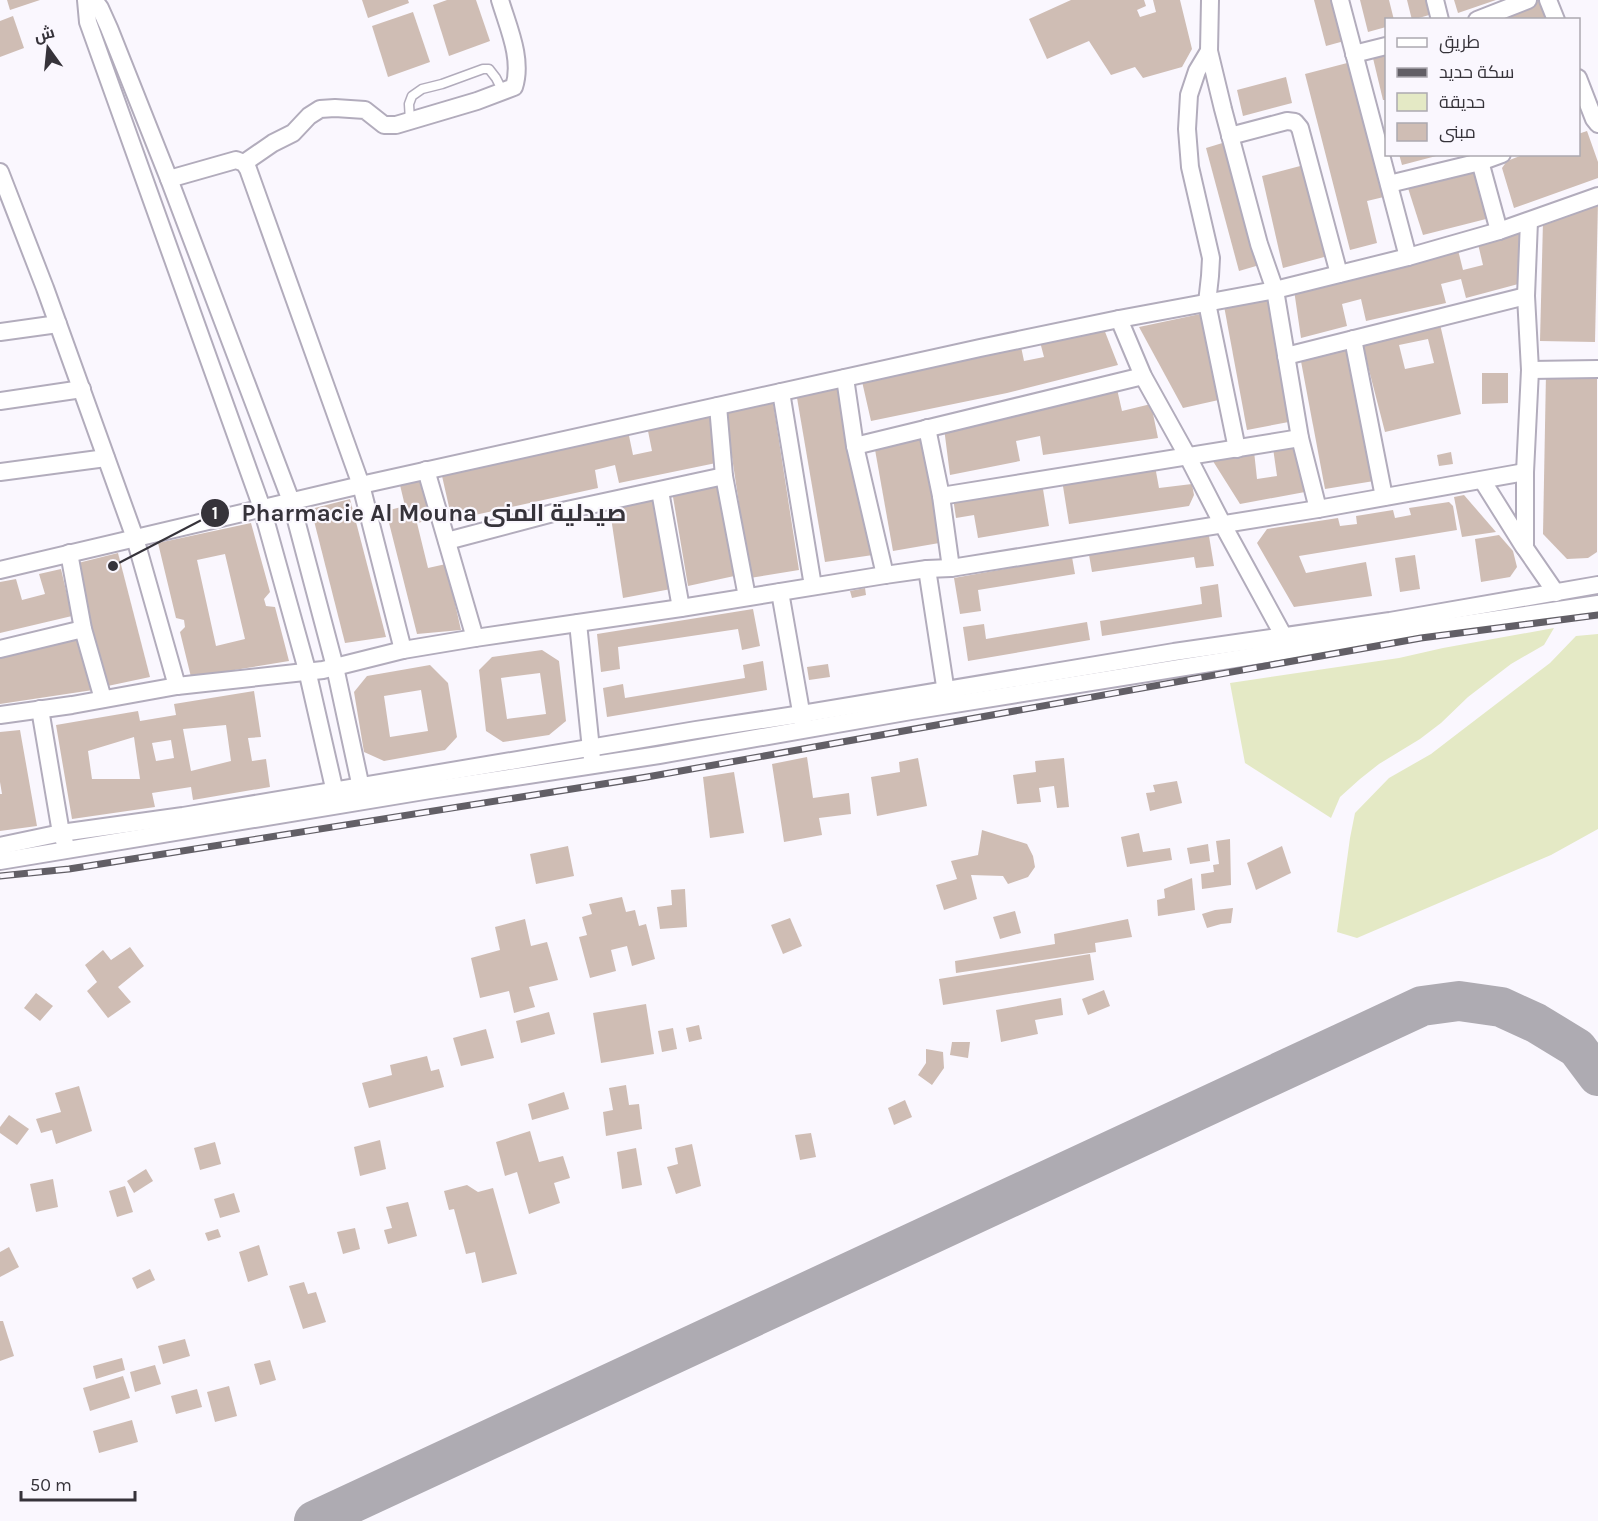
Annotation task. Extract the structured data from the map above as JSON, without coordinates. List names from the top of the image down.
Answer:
{
  "places": ["Pharmacie Al Mouna صيدلية المنى"],
  "legend": [
    "طريق",
    "سكة حديد",
    "حديقة",
    "مبنى"
  ],
  "scale_bar": "50 m",
  "north": "top"
}
